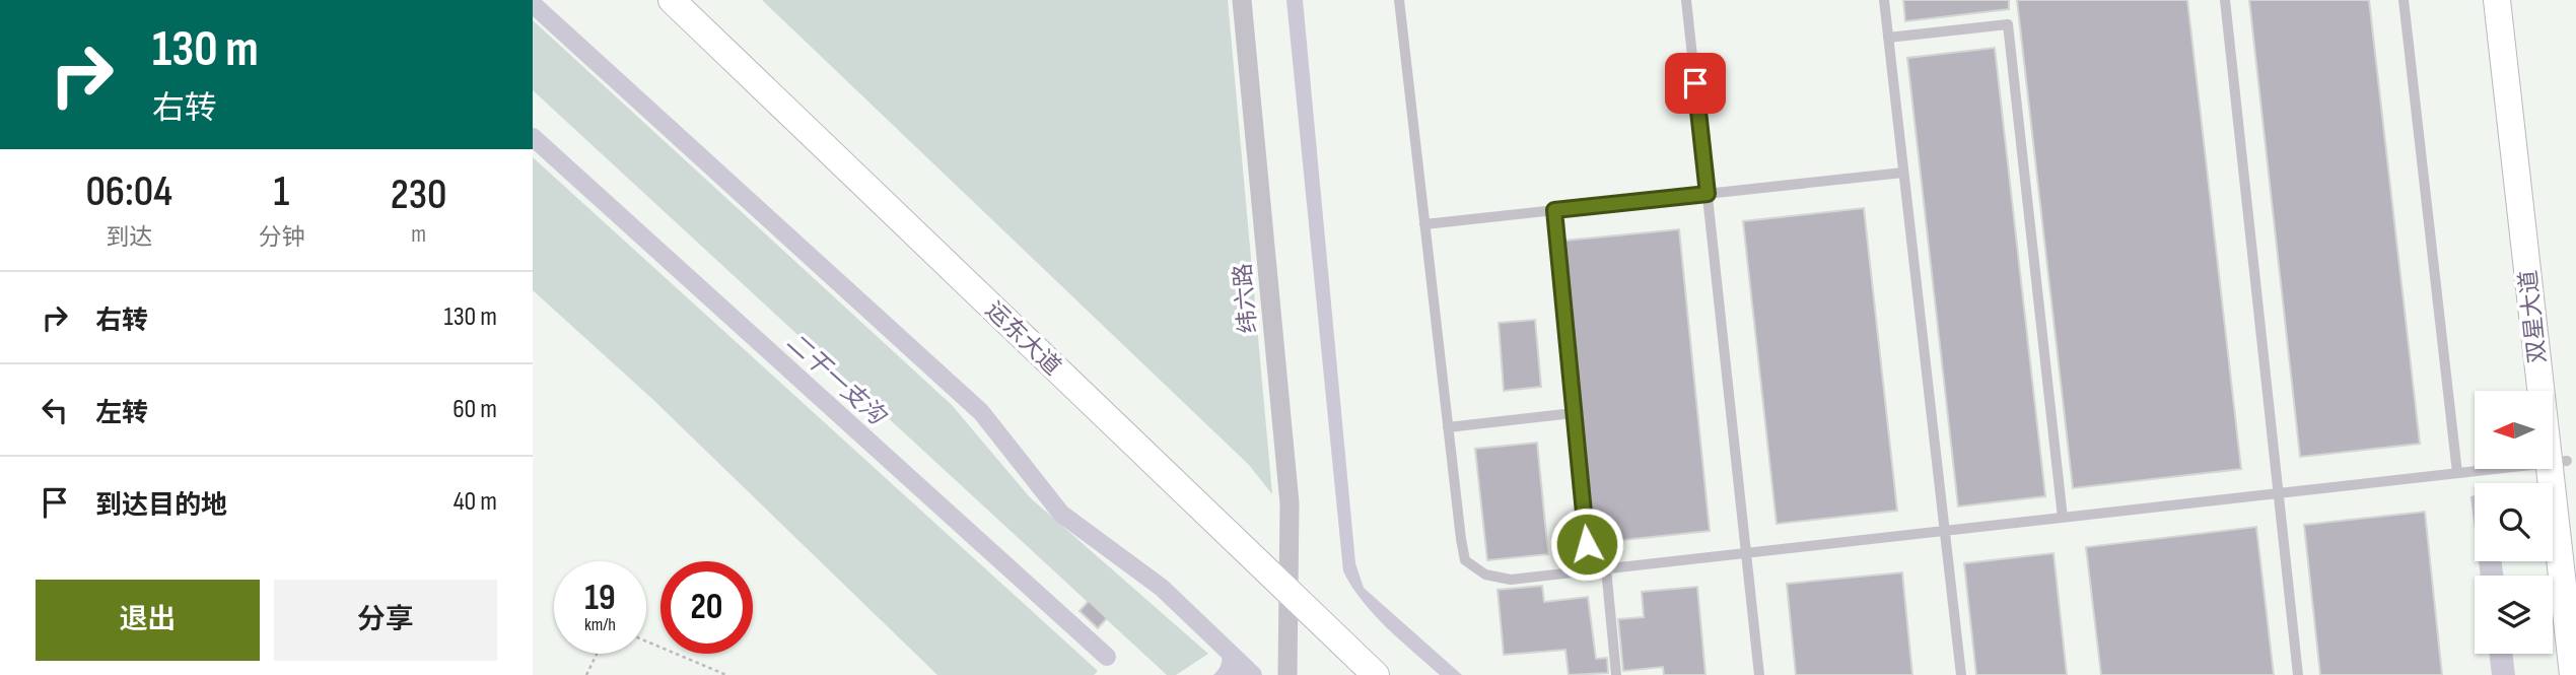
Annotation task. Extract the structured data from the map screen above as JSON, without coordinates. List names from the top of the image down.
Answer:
{
  "streets": {
    "street": ["纬六路", "双星大道", "运东大道"]
  },
  "crossings": [
    ["纬六路", "运东大道"]
  ],
  "water": ["二干一支沟"],
  "north": "left",
  "page": {
    "turn": ["130 m", "右转"],
    "eta": [
      "06:04",
      "到达",
      "1",
      "分钟",
      "230",
      "m"
    ],
    "list": [
      {
        "name": "右转",
        "value": "130 m"
      },
      {
        "name": "左转",
        "value": "60 m"
      },
      {
        "name": "到达目的地",
        "value": "40 m"
      }
    ],
    "speed": "19 km/h",
    "limit": "20",
    "buttons": ["退出", "分享"]
  }
}
